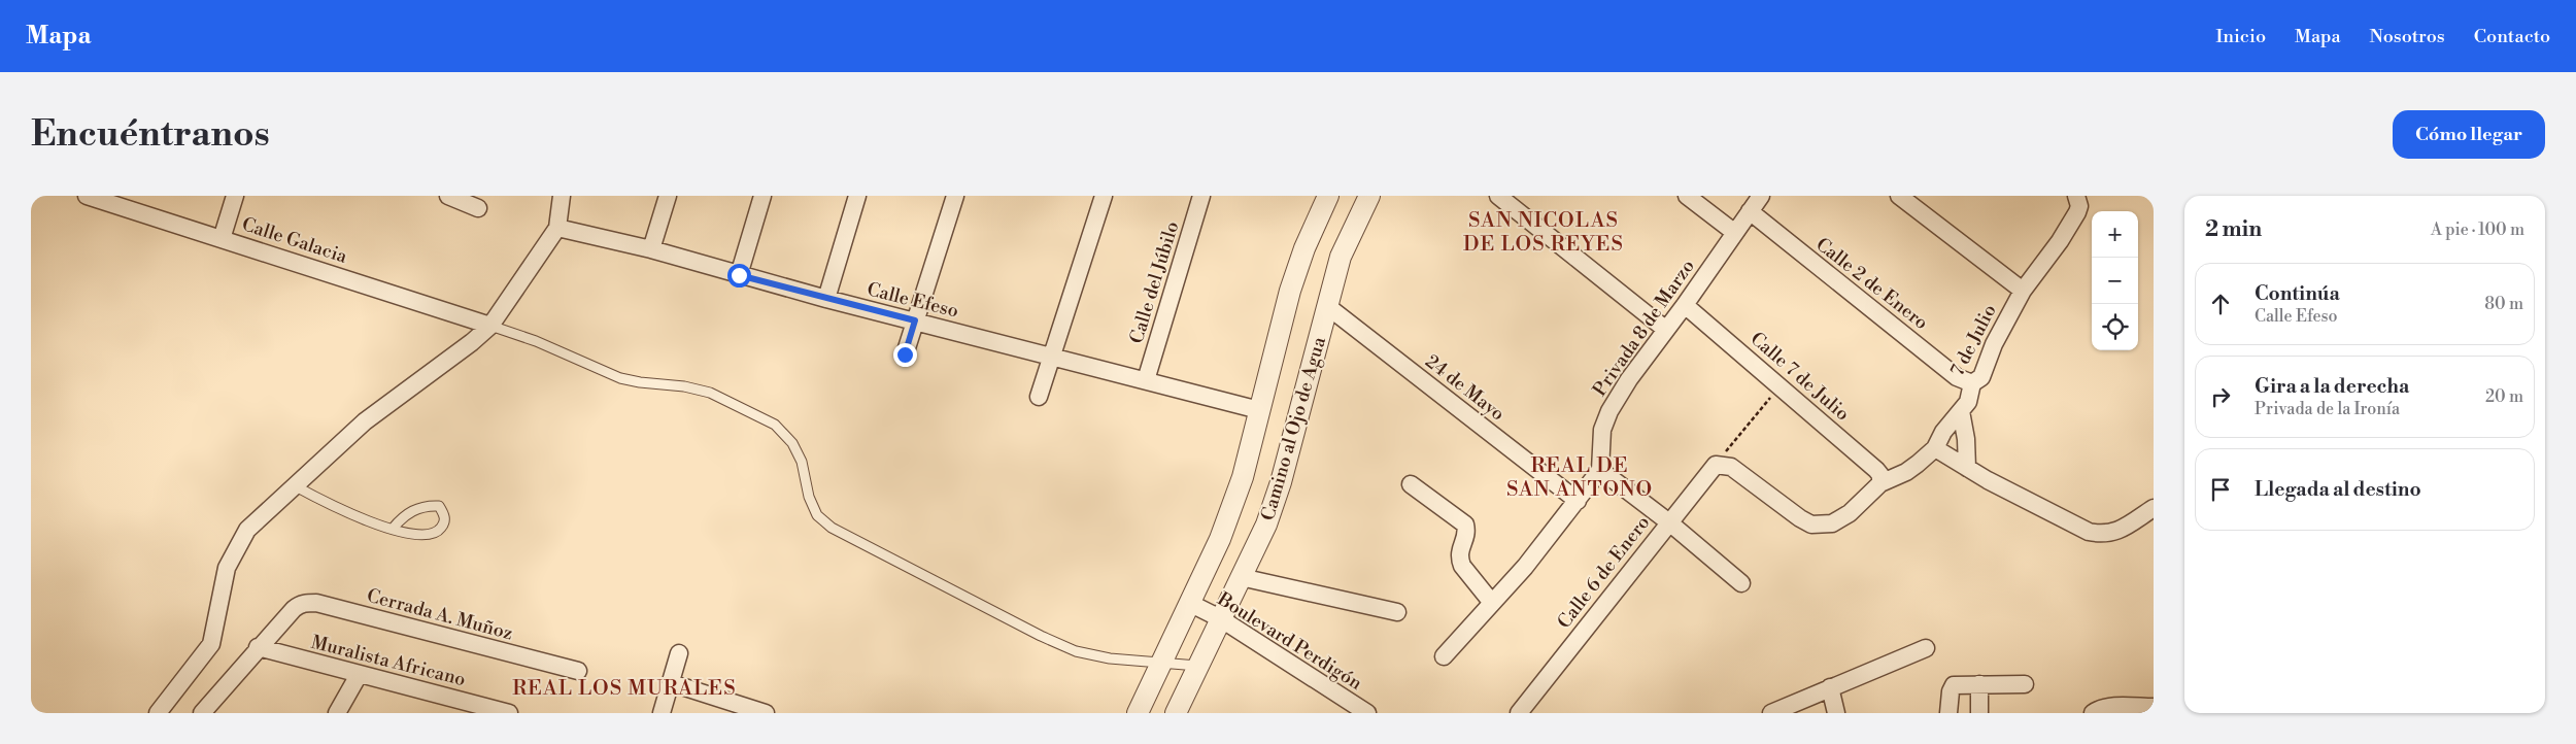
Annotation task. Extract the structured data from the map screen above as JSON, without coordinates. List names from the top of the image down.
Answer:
{
  "streets": {
    "street": [
      "Calle Galacia",
      "Calle del Júbilo",
      "Calle 2 de Enero",
      "Calle Efeso",
      "Privada 8 de Marzo",
      "7 de Julio",
      "Calle 7 de Julio",
      "24 de Mayo",
      "Camino al Ojo de Agua",
      "Calle 6 de Enero",
      "Cerrada A. Muñoz",
      "Boulevard Perdigón",
      "Muralista Africano"
    ]
  },
  "crossings": [
    ["Calle del Júbilo", "Calle Efeso"],
    ["Calle 2 de Enero", "Privada 8 de Marzo"],
    ["Calle 2 de Enero", "7 de Julio"],
    ["Calle Efeso", "Camino al Ojo de Agua"],
    ["Privada 8 de Marzo", "Calle 7 de Julio"],
    ["7 de Julio", "Calle 7 de Julio"],
    ["24 de Mayo", "Camino al Ojo de Agua"],
    ["Camino al Ojo de Agua", "Boulevard Perdigón"],
    ["Cerrada A. Muñoz", "Muralista Africano"]
  ],
  "districts": ["SAN NICOLAS DE LOS REYES", "REAL DE SAN ANTONO", "REAL LOS MURALES"],
  "page": {
    "header": "Mapa",
    "nav": [
      "Inicio",
      "Mapa",
      "Nosotros",
      "Contacto"
    ],
    "buttons": "Cómo llegar",
    "title": "Encuéntranos",
    "heading": ["2 min", "A pie · 100 m"],
    "map_buttons": ["+", "−"],
    "list": [
      ["Continúa", "Calle Efeso", "80 m"],
      ["Gira a la derecha", "Privada de la Ironía", "20 m"],
      "Llegada al destino"
    ]
  }
}
